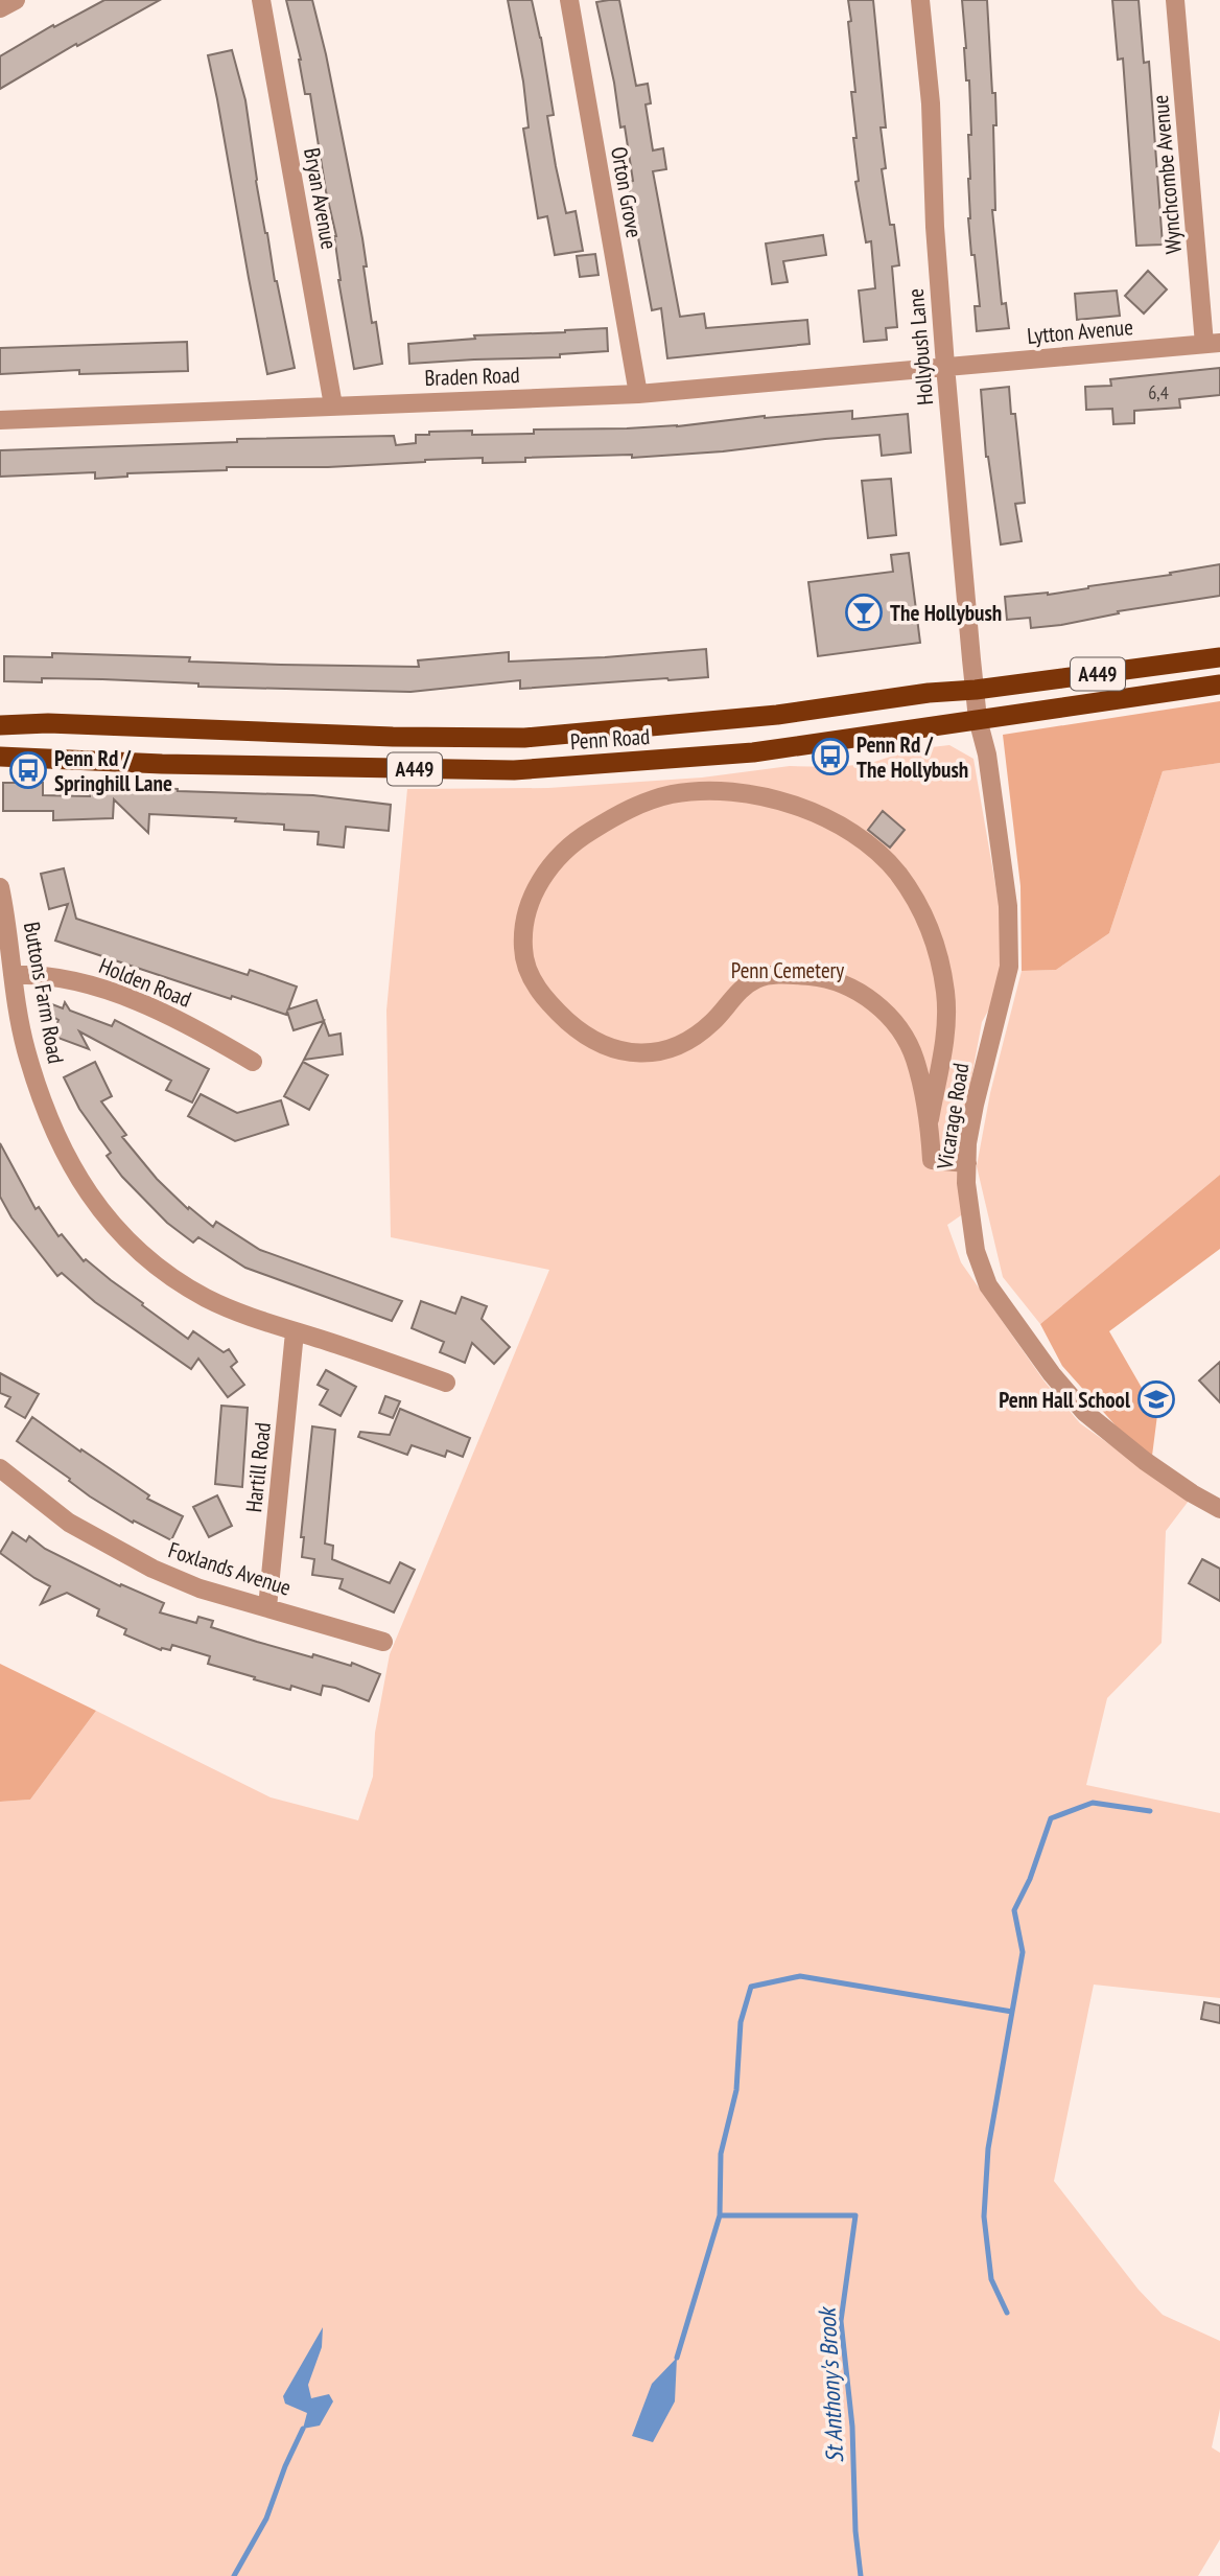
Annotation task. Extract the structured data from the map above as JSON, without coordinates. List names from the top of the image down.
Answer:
{
  "streets": {
    "highway": ["A449", "Penn Road"],
    "street": [
      "Wynchcombe Avenue",
      "Orton Grove",
      "Bryan Avenue",
      "Lytton Avenue",
      "Hollybush Lane",
      "Braden Road",
      "Holden Road",
      "Buttons Farm Road",
      "Vicarage Road",
      "Hartill Road",
      "Foxlands Avenue"
    ]
  },
  "crossings": [
    ["Wynchcombe Avenue", "Lytton Avenue"],
    ["Orton Grove", "Braden Road"],
    ["Bryan Avenue", "Braden Road"],
    ["Lytton Avenue", "Hollybush Lane"],
    ["Lytton Avenue", "Braden Road"],
    ["Hollybush Lane", "Braden Road"],
    ["Hollybush Lane", "Penn Road"],
    ["Hollybush Lane", "Vicarage Road"],
    ["Penn Road", "Vicarage Road"],
    ["Holden Road", "Buttons Farm Road"],
    ["Buttons Farm Road", "Hartill Road"],
    ["Hartill Road", "Foxlands Avenue"]
  ],
  "water": ["St Anthony's Brook"],
  "parks": ["Penn Cemetery"],
  "places": {
    "bar": ["The Hollybush"],
    "bus stop": ["Penn Rd / The Hollybush", "Penn Rd / Springhill Lane"],
    "school or university": ["Penn Hall School"]
  },
  "house_numbers": ["6,4"]
}
